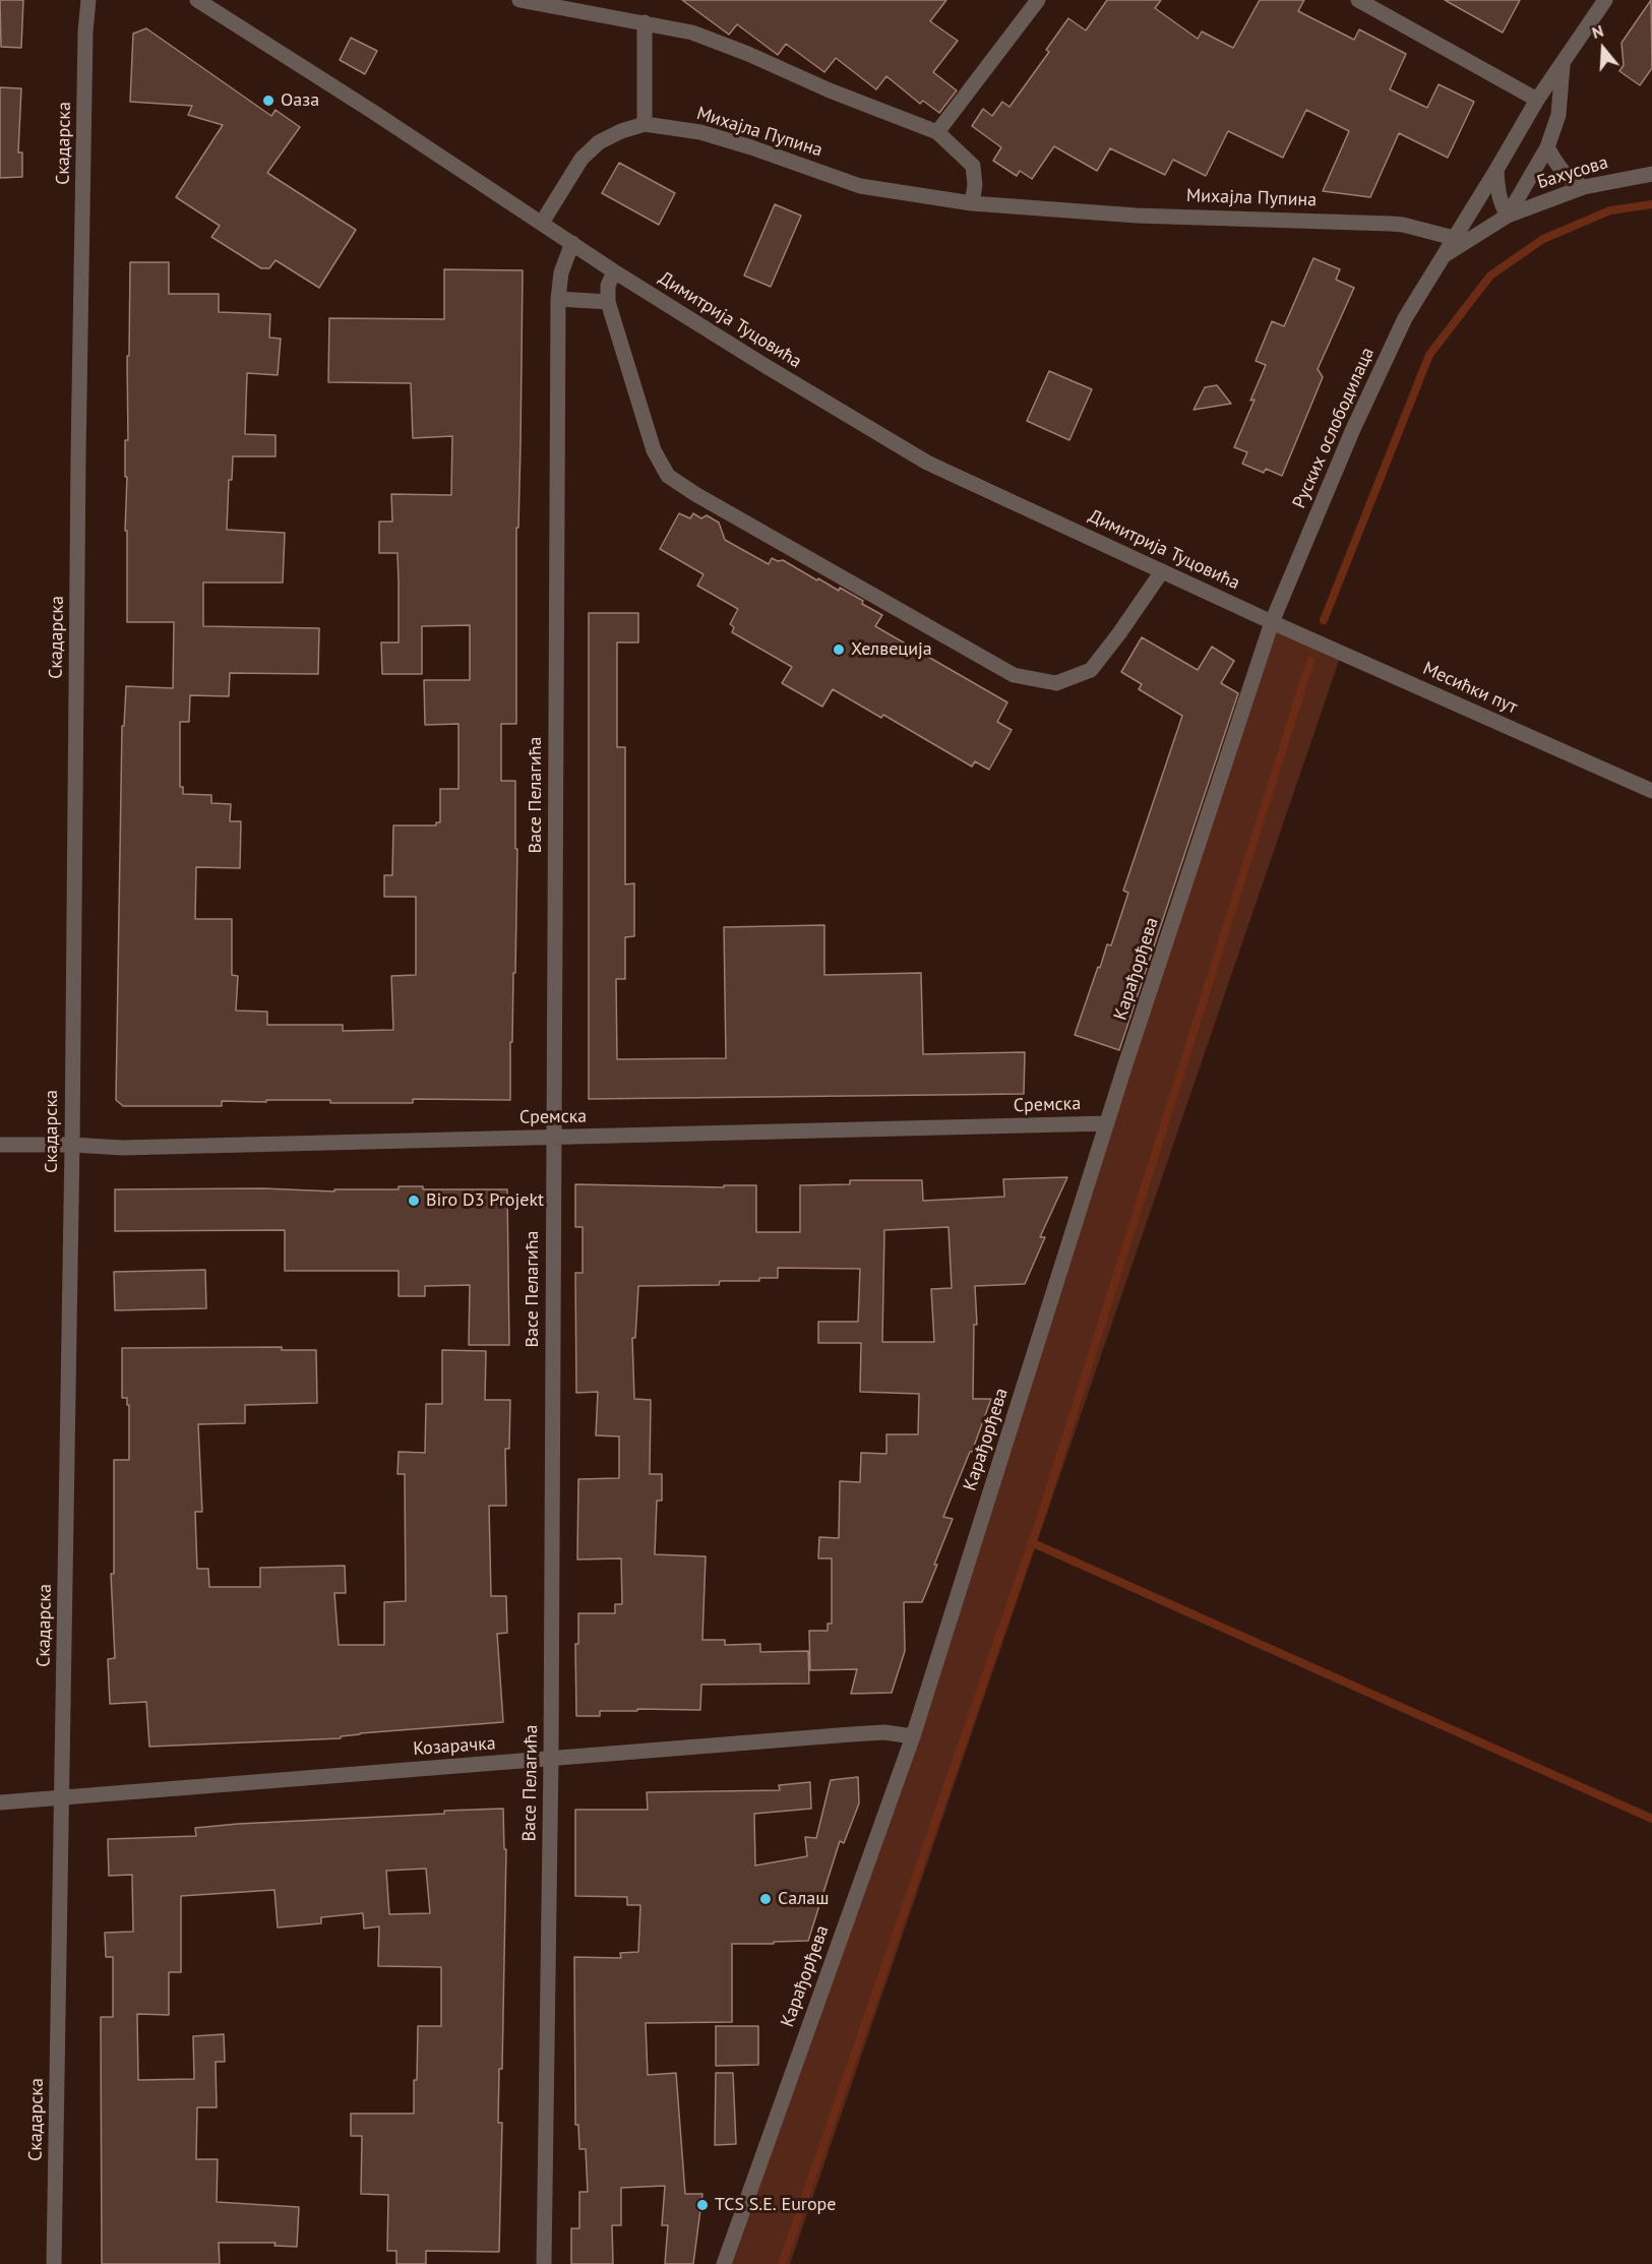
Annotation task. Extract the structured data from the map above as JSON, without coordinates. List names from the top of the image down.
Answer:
{
  "streets": {
    "street": [
      "Михајла Пупина",
      "Скадарска",
      "Бахусова",
      "Димитрија Туцовића",
      "Руских ослободилаца",
      "Месићки пут",
      "Васе Пелагића",
      "Карађорђева",
      "Сремска",
      "Козарачка"
    ]
  },
  "crossings": [
    ["Михајла Пупина", "Димитрија Туцовића"],
    ["Михајла Пупина", "Руских ослободилаца"],
    ["Скадарска", "Сремска"],
    ["Скадарска", "Козарачка"],
    ["Бахусова", "Руских ослободилаца"],
    ["Димитрија Туцовића", "Руских ослободилаца"],
    ["Димитрија Туцовића", "Месићки пут"],
    ["Димитрија Туцовића", "Васе Пелагића"],
    ["Димитрија Туцовића", "Карађорђева"],
    ["Руских ослободилаца", "Месићки пут"],
    ["Руских ослободилаца", "Карађорђева"],
    ["Месићки пут", "Карађорђева"],
    ["Васе Пелагића", "Сремска"],
    ["Васе Пелагића", "Козарачка"],
    ["Карађорђева", "Сремска"],
    ["Карађорђева", "Козарачка"]
  ],
  "places": [
    "Оаза",
    "Хелвеција",
    "Biro D3 Projekt",
    "Салаш",
    "TCS S.E. Europe"
  ],
  "north": "top"
}
